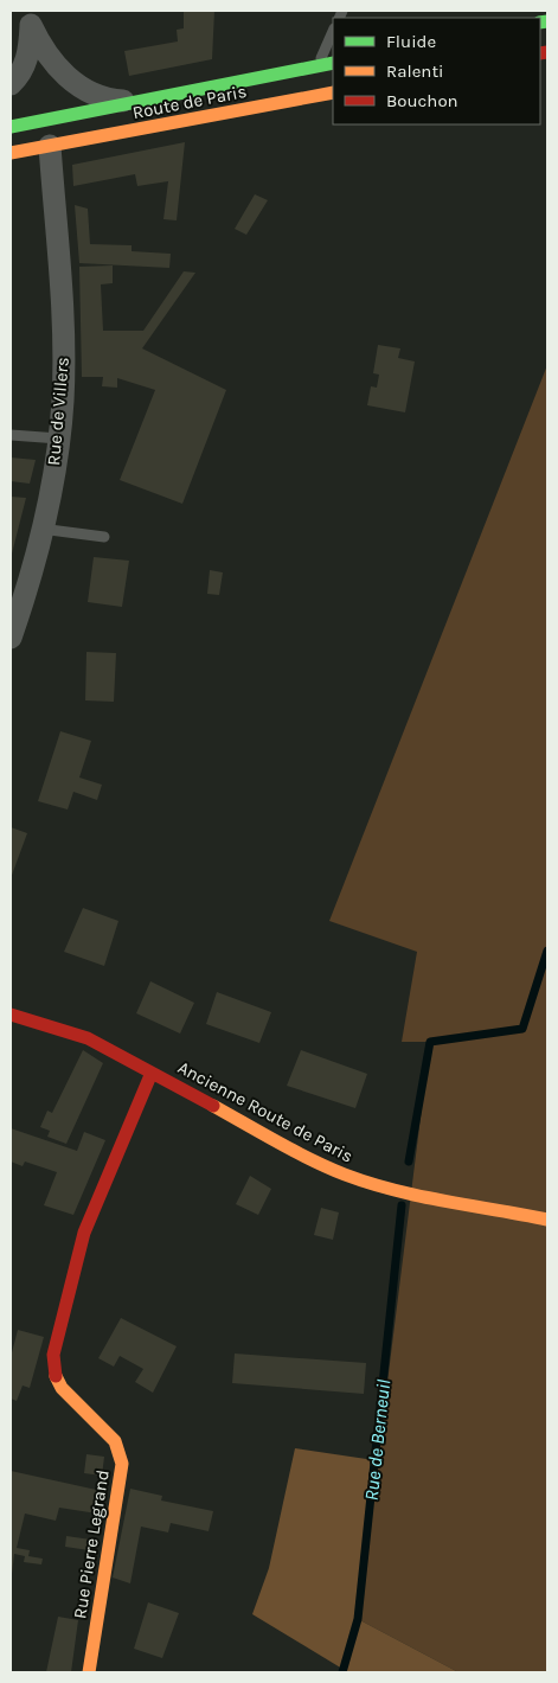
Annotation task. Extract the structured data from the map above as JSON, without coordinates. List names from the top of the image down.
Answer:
{
  "streets": {
    "street": [
      "Route de Paris",
      "Rue de Villers",
      "Ancienne Route de Paris",
      "Rue Pierre Legrand"
    ]
  },
  "crossings": [
    ["Route de Paris", "Rue de Villers"],
    ["Ancienne Route de Paris", "Rue Pierre Legrand"]
  ],
  "water": ["Rue de Berneuil"],
  "legend": ["Fluide", "Ralenti", "Bouchon"]
}
